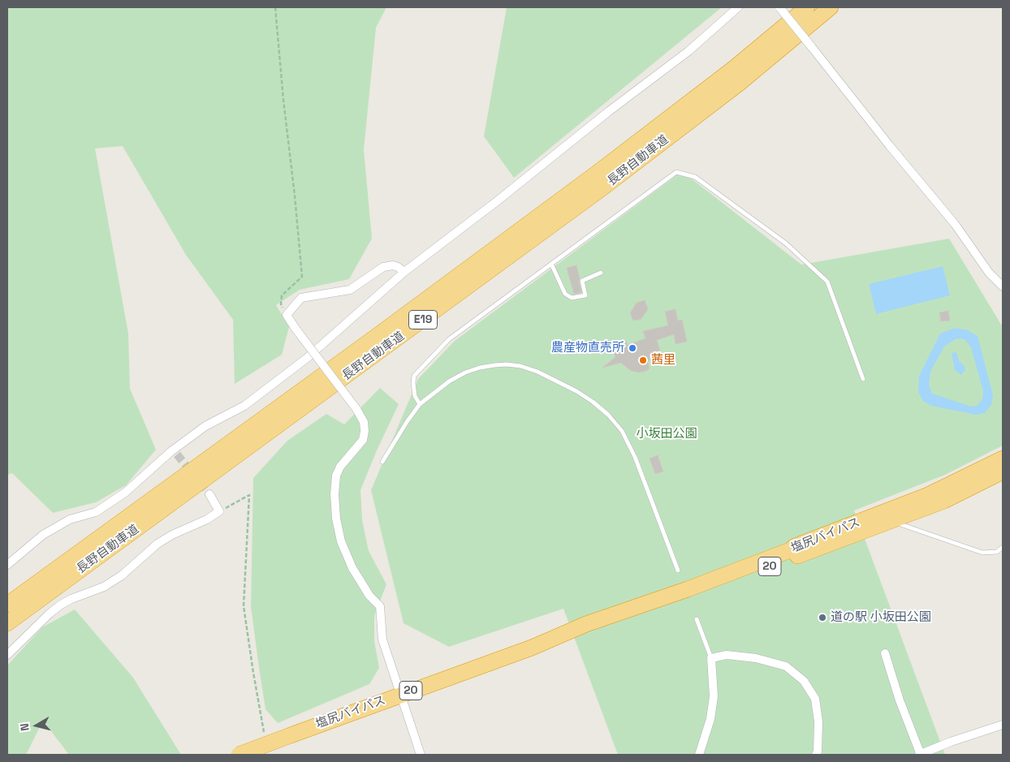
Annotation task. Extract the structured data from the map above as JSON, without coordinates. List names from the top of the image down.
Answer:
{
  "streets": {
    "highway": [
      "長野自動車道",
      "E19",
      "塩尻バイパス",
      "20"
    ]
  },
  "parks": ["小坂田公園"],
  "places": ["農産物直売所", "茜里", "道の駅 小坂田公園"],
  "north": "left"
}
